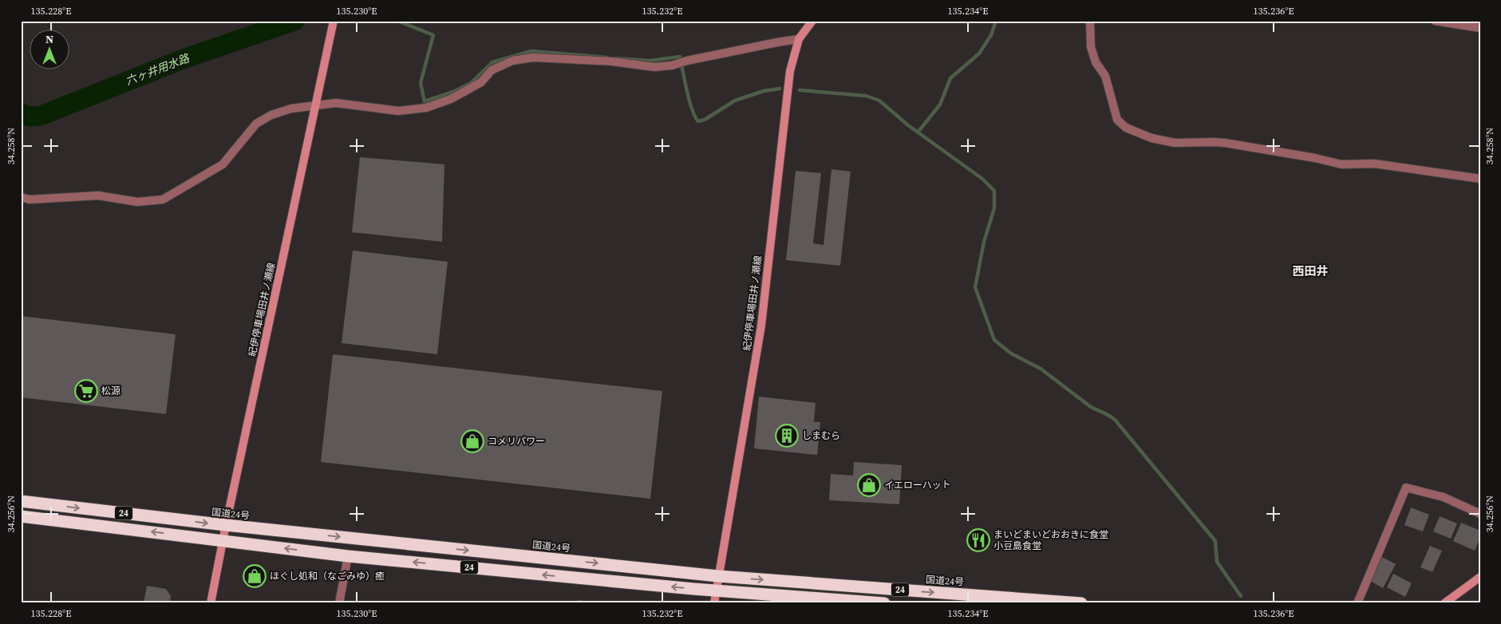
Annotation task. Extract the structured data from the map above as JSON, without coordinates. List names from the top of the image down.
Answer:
{
  "streets": {
    "highway": ["24", "国道24号"],
    "main road": ["紀伊停車場田井ノ瀬線"]
  },
  "crossings": [
    ["紀伊停車場田井ノ瀬線", "24"],
    ["紀伊停車場田井ノ瀬線", "国道24号"]
  ],
  "districts": ["西田井"],
  "water": ["六ヶ井用水路"],
  "places": {
    "supermarket": ["松源"],
    "building": ["しまむら"],
    "shop": ["コメリパワー", "イエローハット", "ほぐし処和（なごみゆ）癒"],
    "restaurant": ["まいどまいどおおきに食堂 小豆島食堂"]
  },
  "north": "top",
  "coordinates": [
    "135.228°E",
    "135.230°E",
    "135.232°E",
    "135.234°E",
    "135.236°E",
    "34.258°N",
    "34.256°N"
  ]
}
